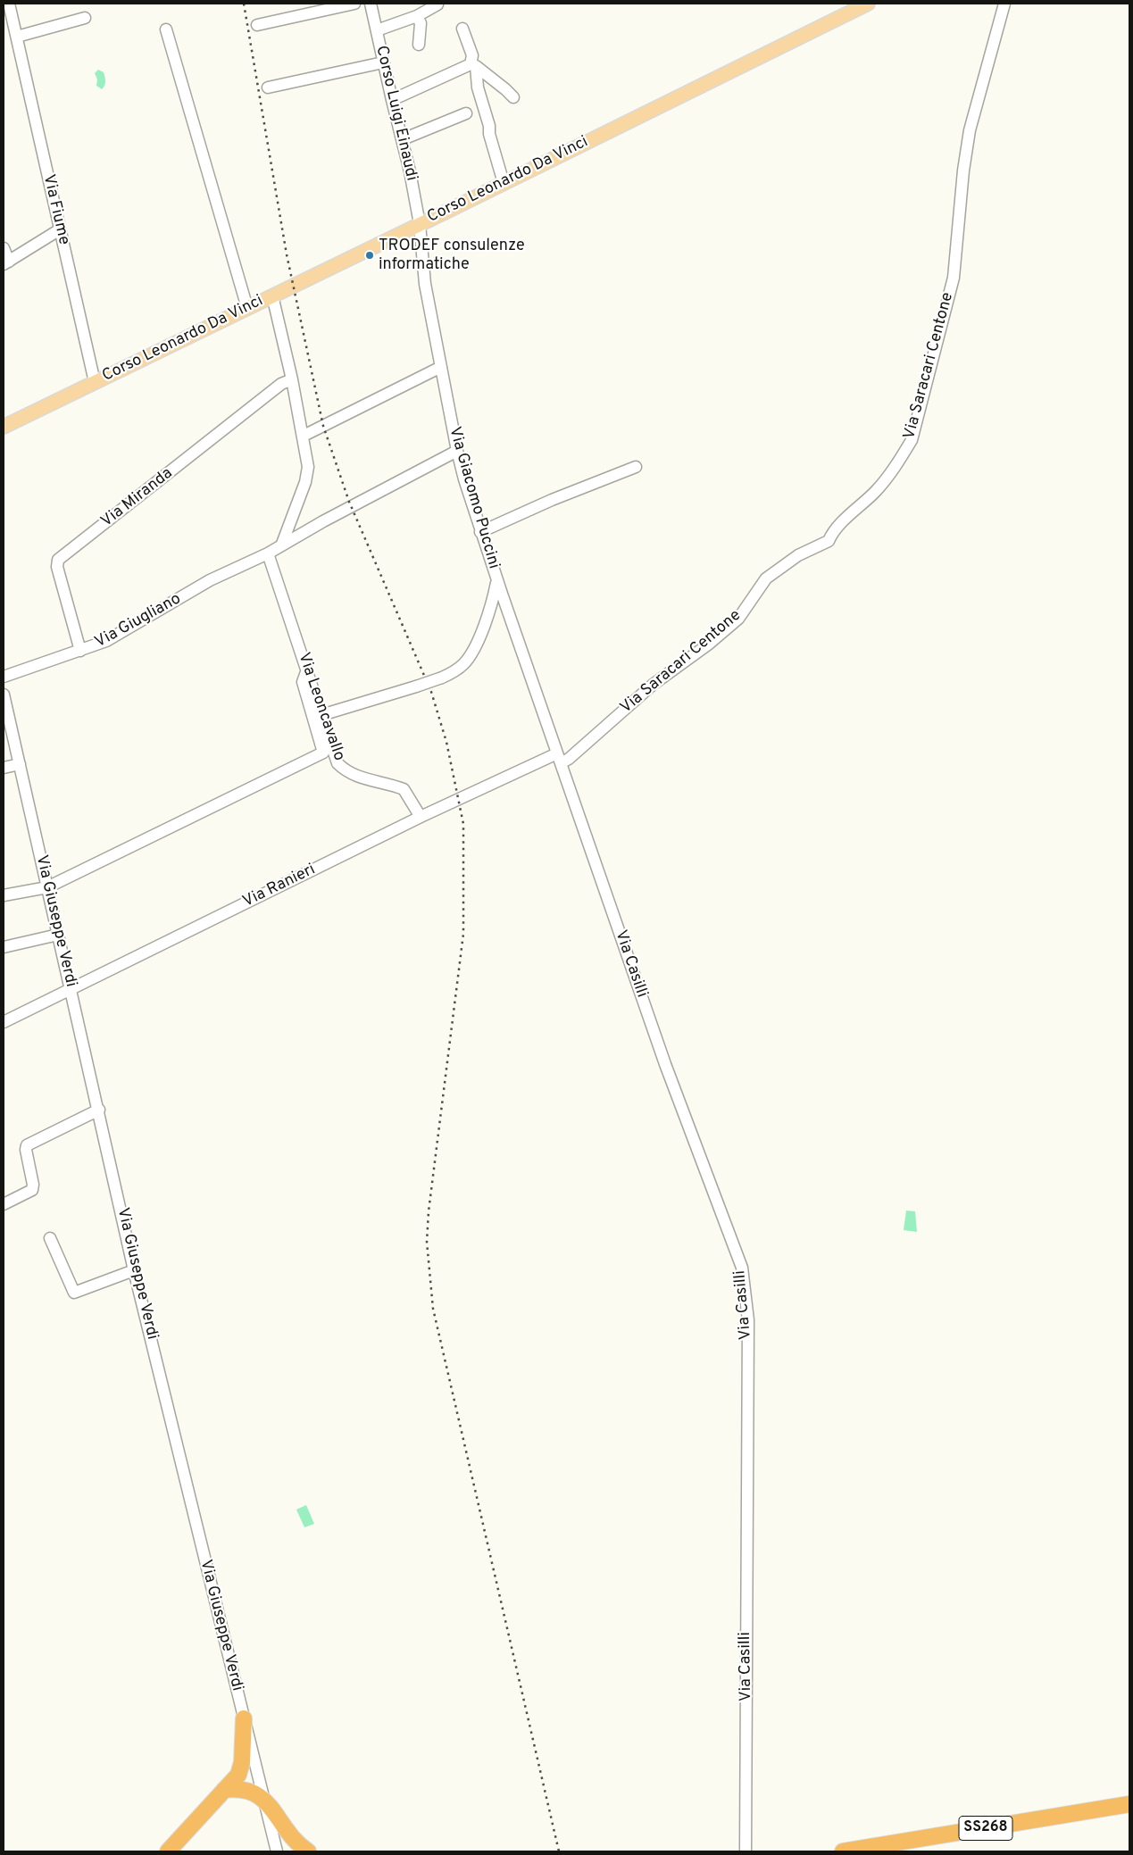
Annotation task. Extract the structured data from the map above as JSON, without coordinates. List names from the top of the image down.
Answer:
{
  "streets": {
    "highway": ["SS268"],
    "main road": ["Corso Leonardo Da Vinci"],
    "street": [
      "Corso Luigi Einaudi",
      "Via Fiume",
      "Via Saracari Centone",
      "Via Miranda",
      "Via Giacomo Puccini",
      "Via Giugliano",
      "Via Leoncavallo",
      "Via Ranieri",
      "Via Giuseppe Verdi",
      "Via Casilli"
    ]
  },
  "crossings": [
    ["Corso Luigi Einaudi", "Corso Leonardo Da Vinci"],
    ["Corso Luigi Einaudi", "Via Giacomo Puccini"],
    ["Corso Leonardo Da Vinci", "Via Fiume"],
    ["Corso Leonardo Da Vinci", "Via Giacomo Puccini"],
    ["Via Saracari Centone", "Via Giacomo Puccini"],
    ["Via Saracari Centone", "Via Ranieri"],
    ["Via Saracari Centone", "Via Casilli"],
    ["Via Miranda", "Via Giugliano"],
    ["Via Giacomo Puccini", "Via Giugliano"],
    ["Via Giacomo Puccini", "Via Ranieri"],
    ["Via Giacomo Puccini", "Via Casilli"],
    ["Via Giugliano", "Via Leoncavallo"],
    ["Via Leoncavallo", "Via Ranieri"],
    ["Via Ranieri", "Via Giuseppe Verdi"],
    ["Via Ranieri", "Via Casilli"]
  ],
  "places": ["TRODEF consulenze informatiche"]
}
